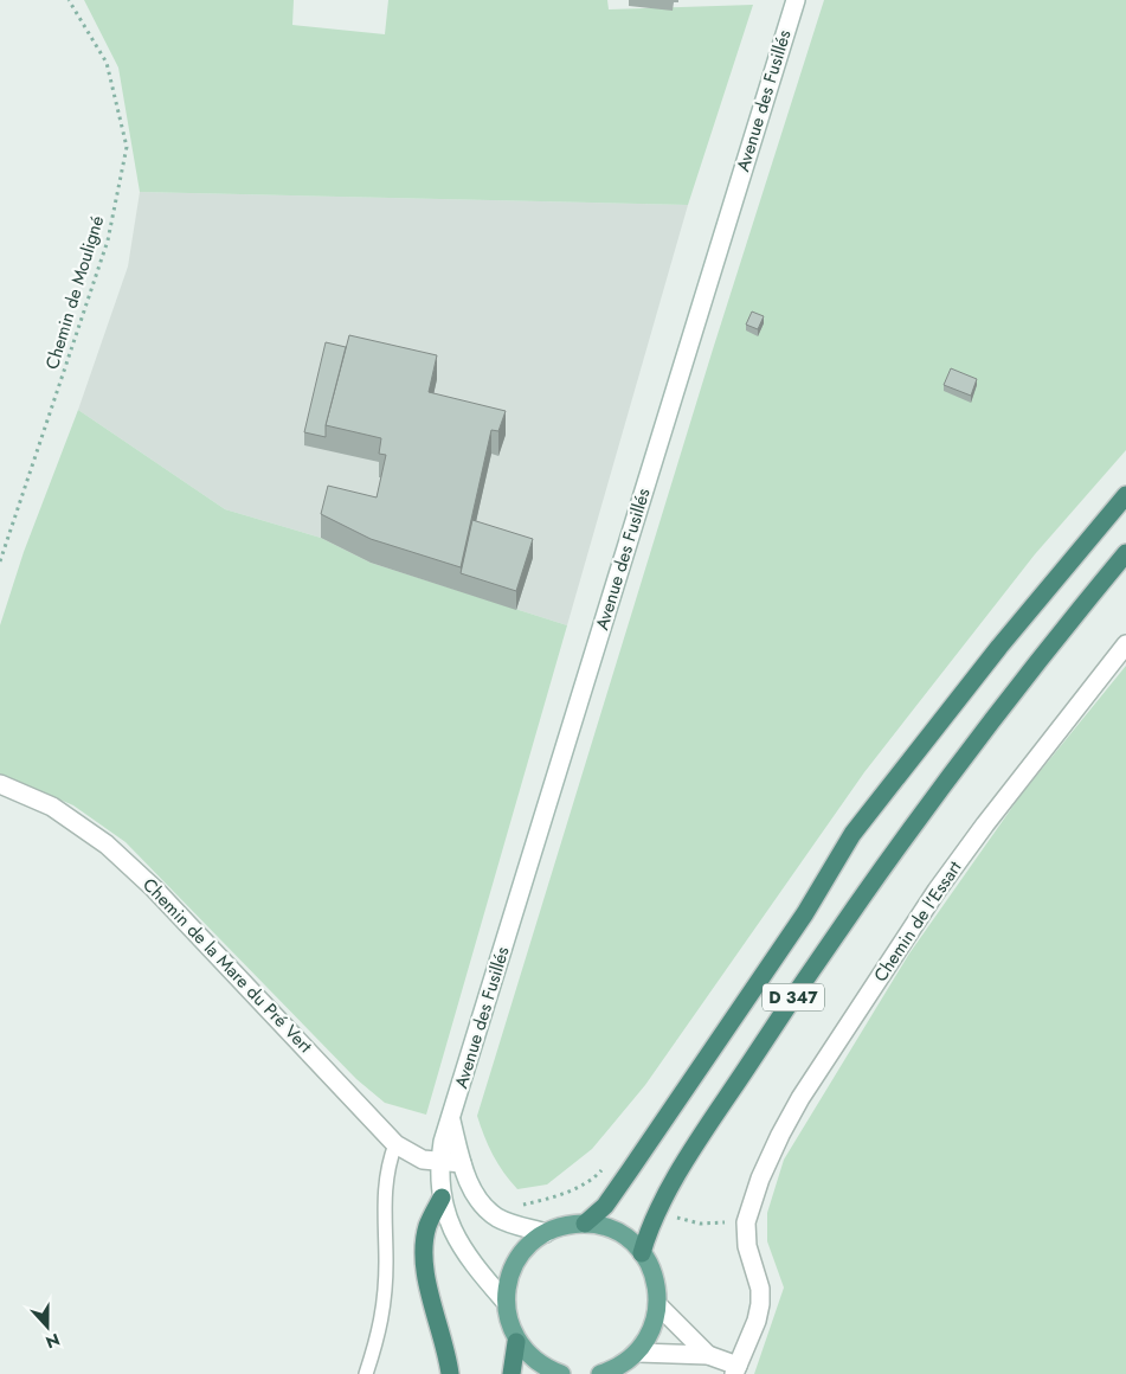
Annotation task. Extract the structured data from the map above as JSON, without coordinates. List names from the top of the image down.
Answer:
{
  "streets": {
    "highway": ["D 347"],
    "street": ["Avenue des Fusillés", "Chemin de l'Essart", "Chemin de la Mare du Pré Vert"],
    "path": ["Chemin de Mouligné"]
  },
  "crossings": [
    ["Avenue des Fusillés", "Chemin de la Mare du Pré Vert"]
  ],
  "north": "bottom"
}
